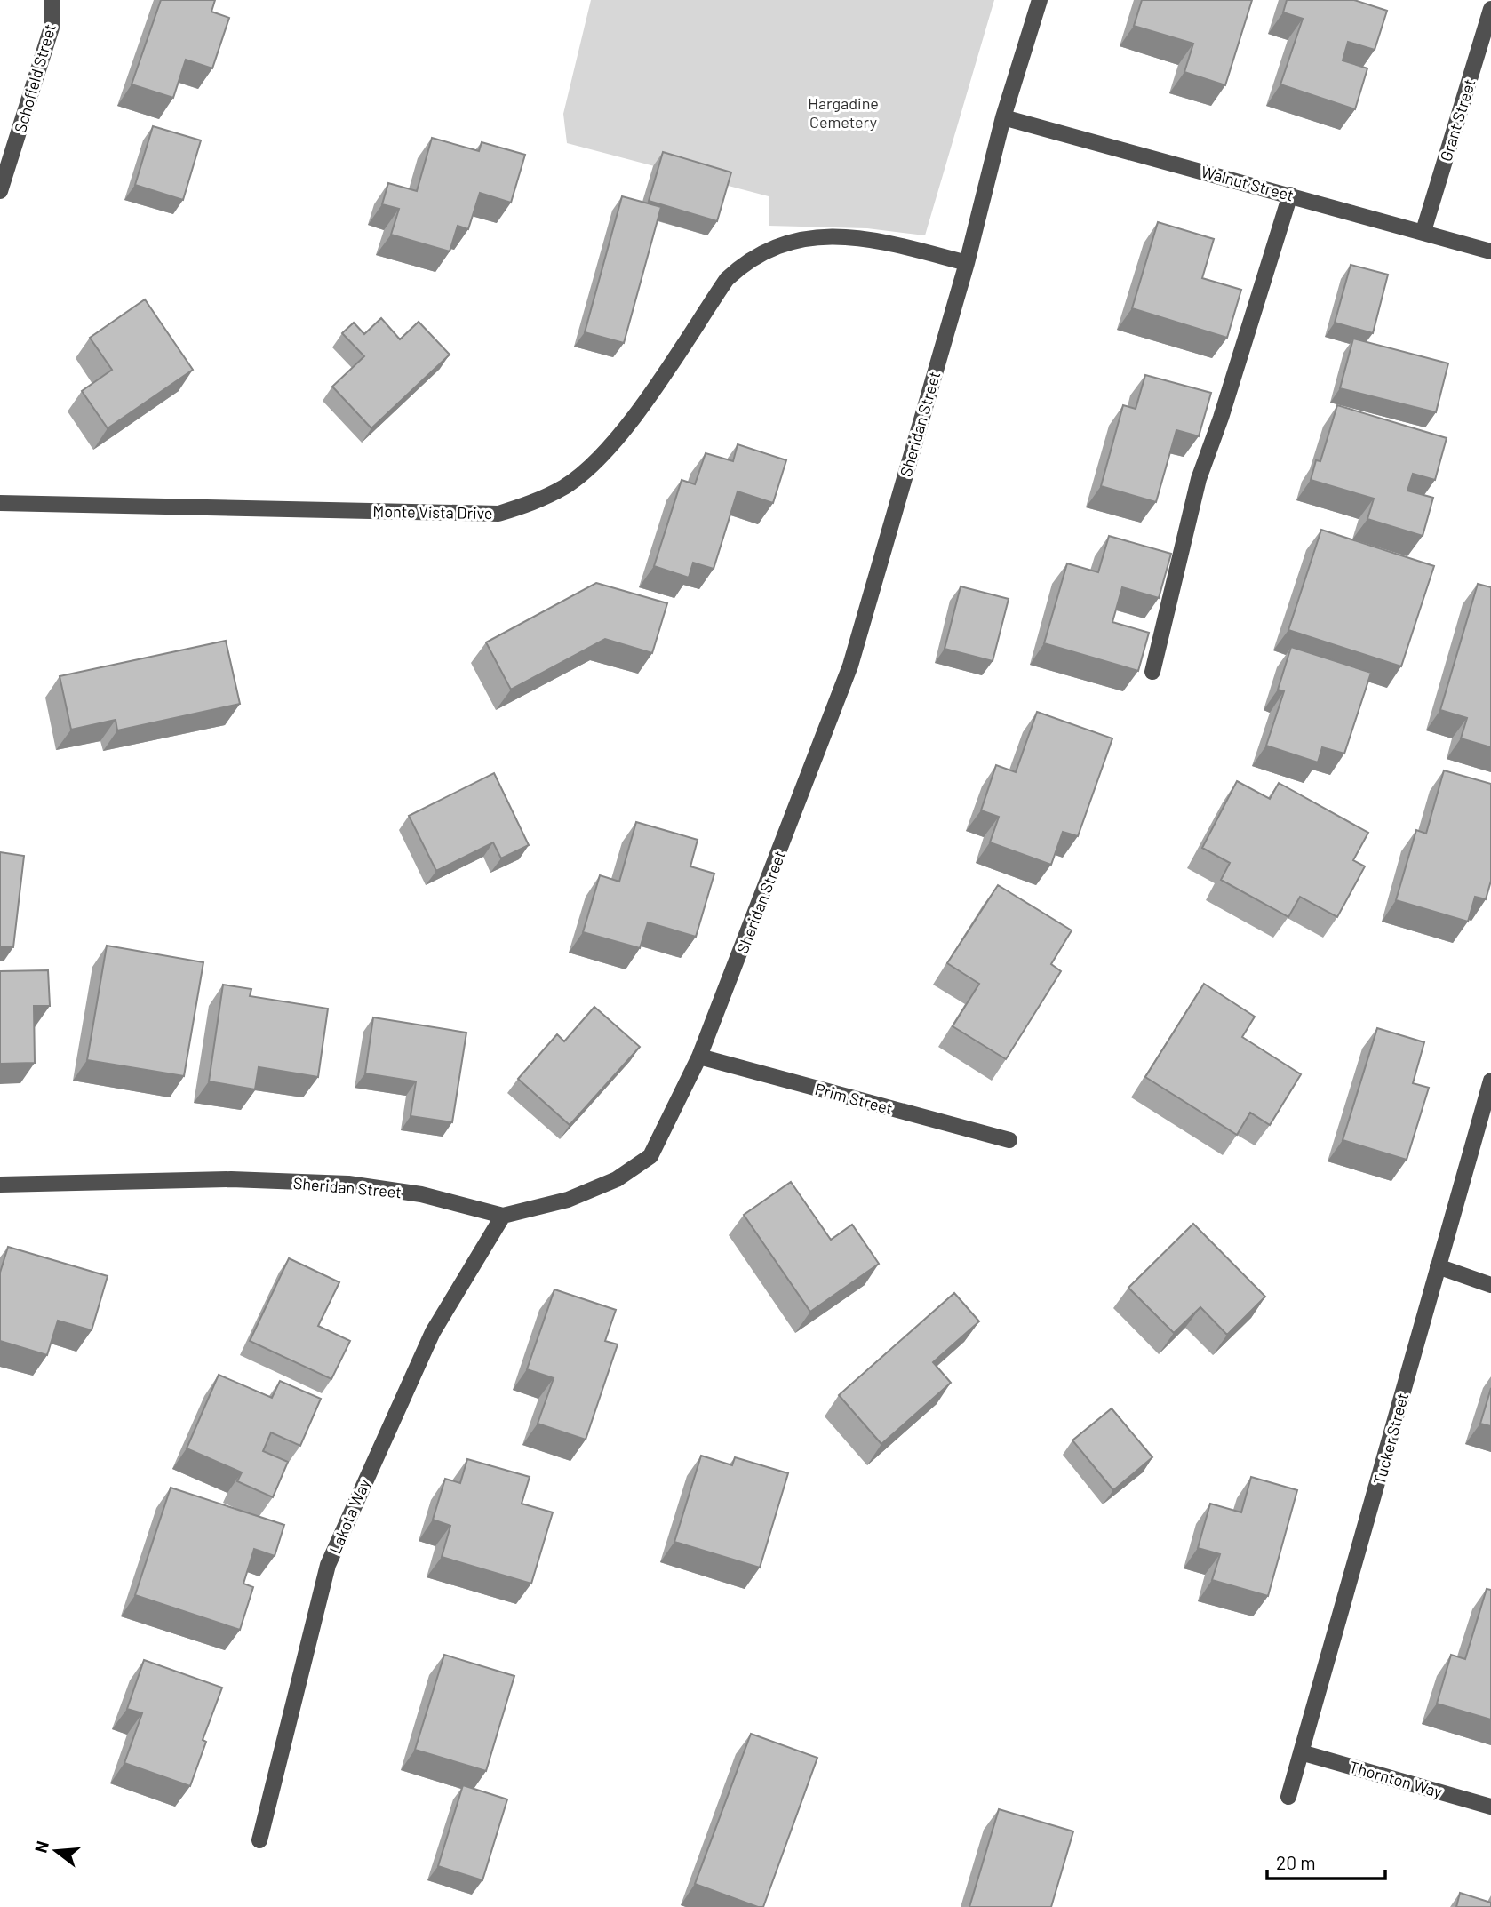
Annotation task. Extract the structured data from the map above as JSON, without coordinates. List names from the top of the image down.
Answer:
{
  "streets": {
    "street": [
      "Schofield Street",
      "Grant Street",
      "Walnut Street",
      "Sheridan Street",
      "Monte Vista Drive",
      "Prim Street",
      "Tucker Street",
      "Lakota Way",
      "Thornton Way"
    ]
  },
  "crossings": [
    ["Grant Street", "Walnut Street"],
    ["Walnut Street", "Sheridan Street"],
    ["Sheridan Street", "Monte Vista Drive"],
    ["Sheridan Street", "Prim Street"],
    ["Sheridan Street", "Lakota Way"],
    ["Tucker Street", "Thornton Way"]
  ],
  "parks": ["Hargadine Cemetery"],
  "scale_bar": "20 m",
  "north": "left"
}
